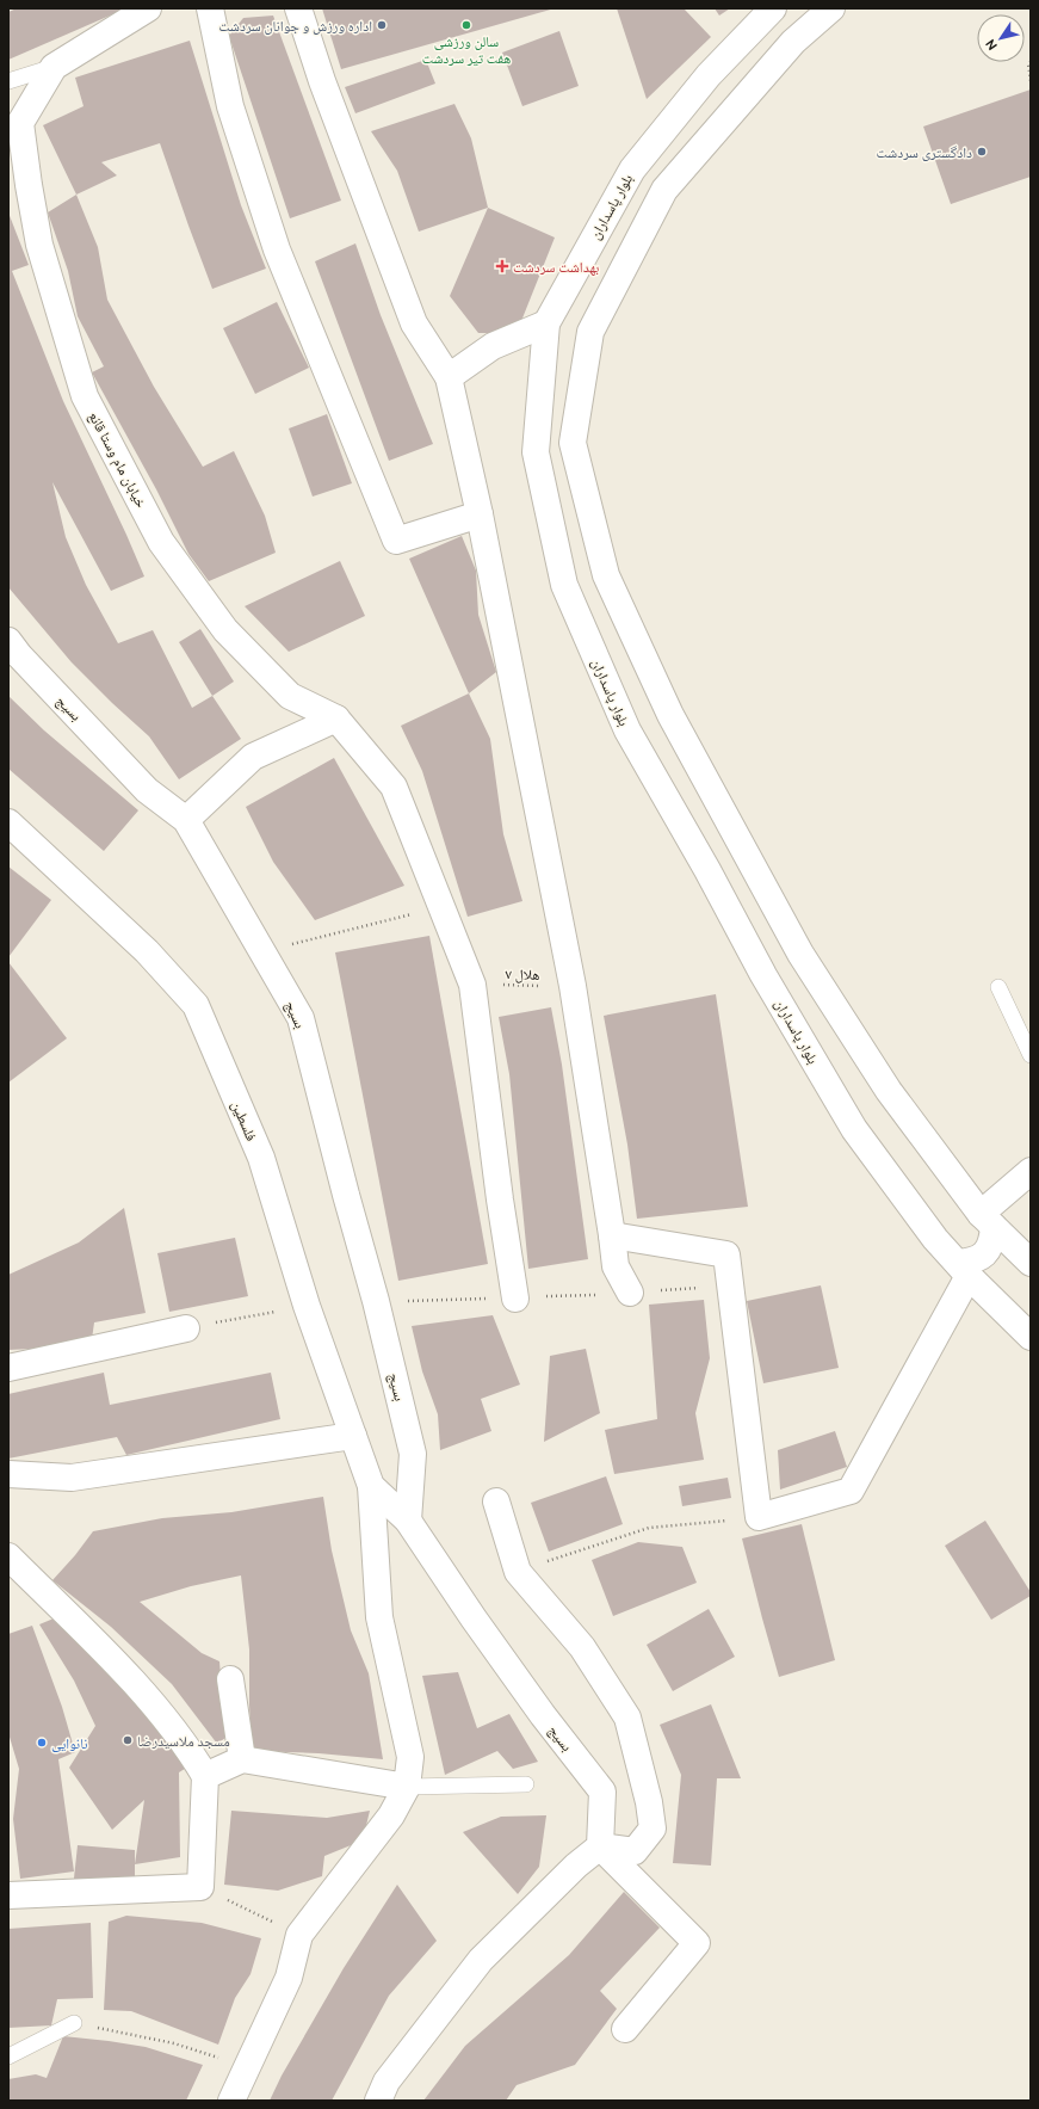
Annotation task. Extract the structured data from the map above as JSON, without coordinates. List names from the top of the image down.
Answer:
{
  "streets": {
    "street": [
      "بلوار پاسداران",
      "خیابان مام وستا قانع",
      "بسیج",
      "فلسطین"
    ],
    "path": ["هلال ۷"]
  },
  "places": {
    "other": [
      "اداره ورزش و جوانان سردشت",
      "سالن ورزشی هفت تیر سردشت",
      "دادگستری سردشت",
      "مسجد ملاسیدرضا",
      "نانوایی"
    ],
    "health": ["بهداشت سردشت"]
  },
  "north": "bottom left"
}
